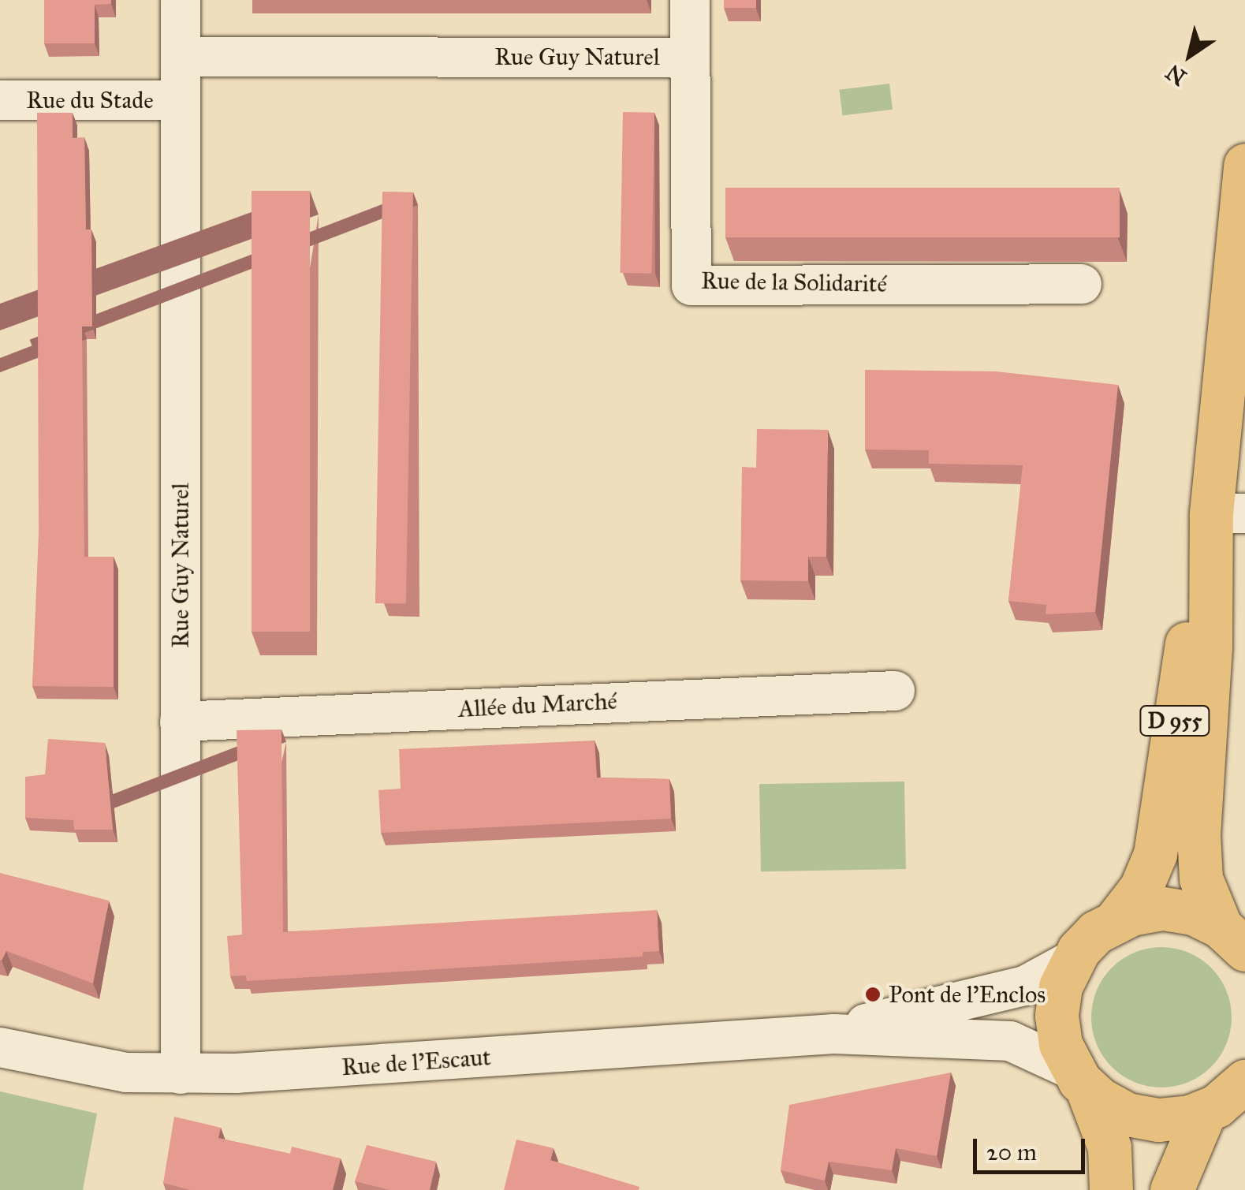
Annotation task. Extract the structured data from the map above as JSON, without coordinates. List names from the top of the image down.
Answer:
{
  "streets": {
    "main road": ["D 955"],
    "street": [
      "Rue Guy Naturel",
      "Rue du Stade",
      "Rue de la Solidarité",
      "Allée du Marché",
      "Rue de l'Escaut"
    ]
  },
  "crossings": [
    ["Rue Guy Naturel", "Rue du Stade"],
    ["Rue Guy Naturel", "Rue de la Solidarité"],
    ["Rue Guy Naturel", "Allée du Marché"],
    ["Rue Guy Naturel", "Rue de l'Escaut"]
  ],
  "places": ["Pont de l'Enclos"],
  "scale_bar": "20 m",
  "north": "bottom left"
}
